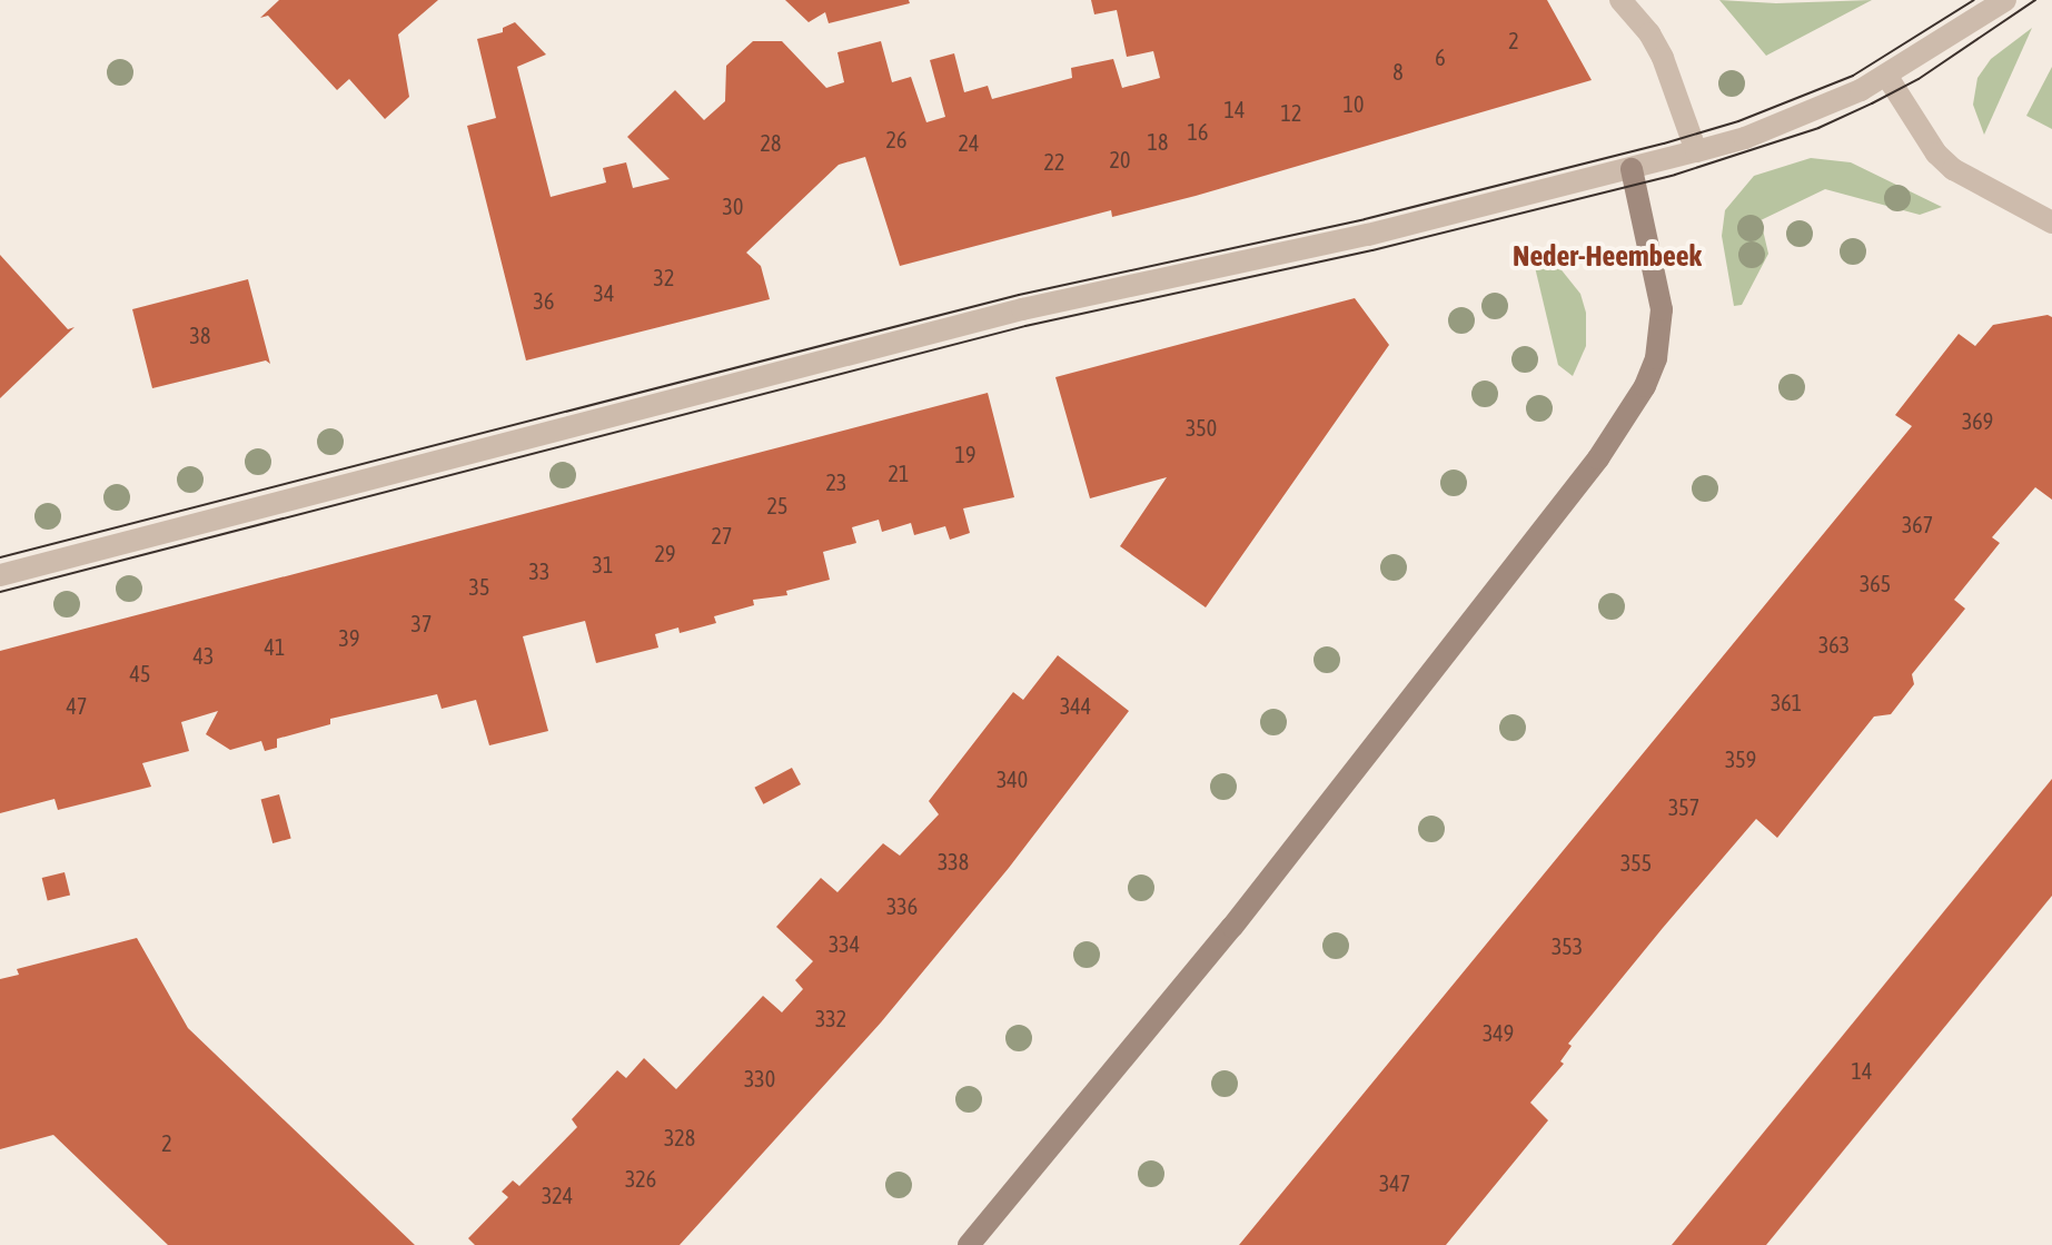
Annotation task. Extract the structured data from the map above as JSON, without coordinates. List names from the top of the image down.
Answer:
{
  "districts": ["Neder-Heembeek"],
  "house_numbers": [
    "2",
    "6",
    "8",
    "10",
    "14",
    "12",
    "16",
    "26",
    "18",
    "28",
    "24",
    "20",
    "22",
    "30",
    "32",
    "34",
    "36",
    "38",
    "369",
    "350",
    "19",
    "21",
    "23",
    "25",
    "367",
    "27",
    "29",
    "31",
    "33",
    "365",
    "35",
    "37",
    "39",
    "363",
    "41",
    "43",
    "45",
    "361",
    "47",
    "344",
    "359",
    "340",
    "357",
    "338",
    "355",
    "336",
    "334",
    "353",
    "332",
    "349",
    "14",
    "330",
    "328",
    "2",
    "326",
    "347",
    "324"
  ]
}
